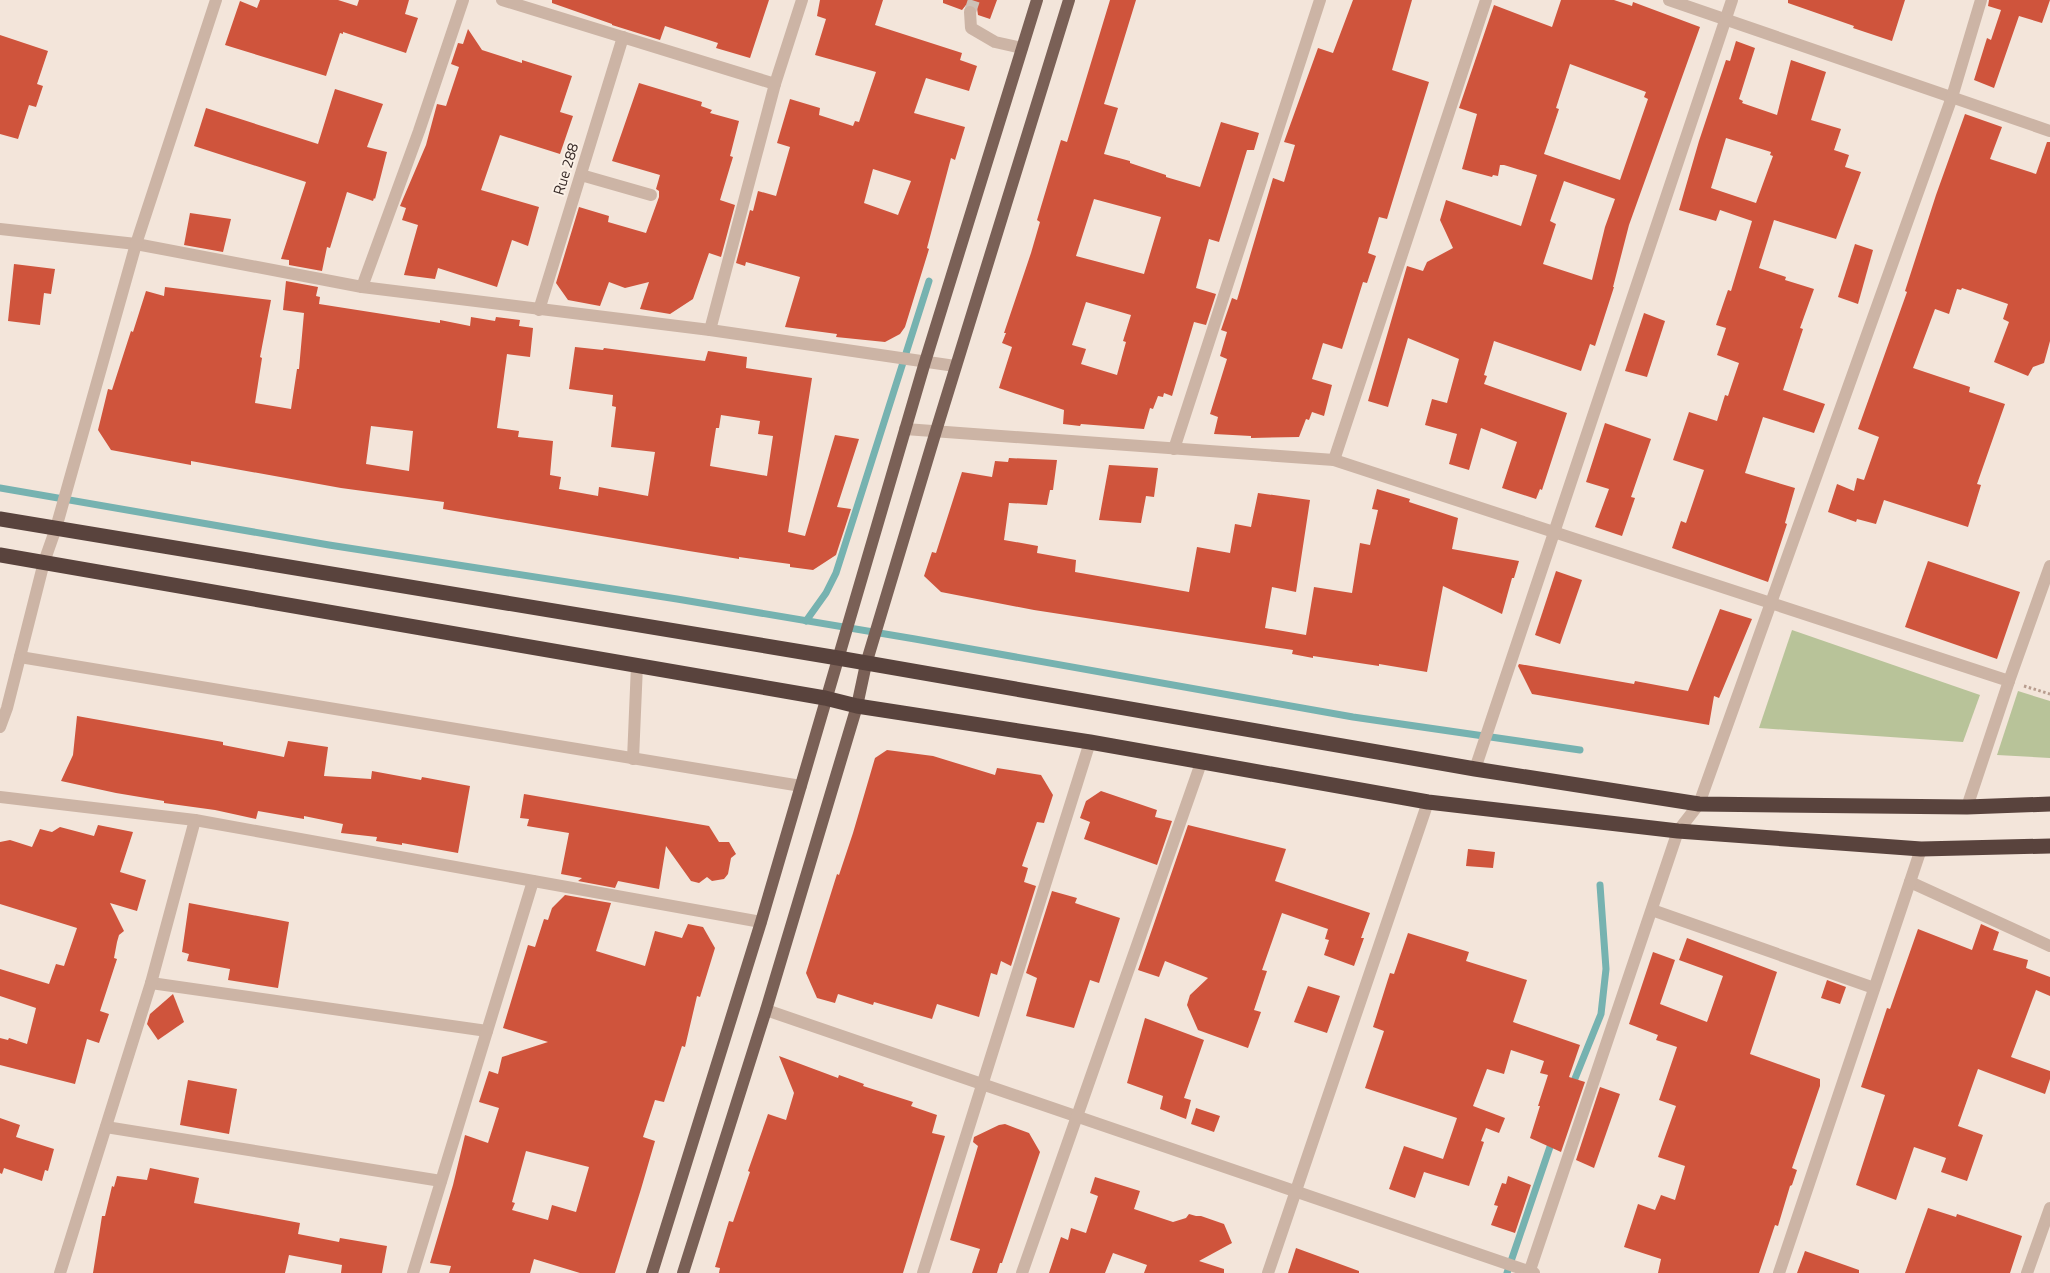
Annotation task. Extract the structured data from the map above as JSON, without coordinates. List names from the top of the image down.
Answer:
{
  "streets": {
    "street": ["Rue 288"]
  }
}
